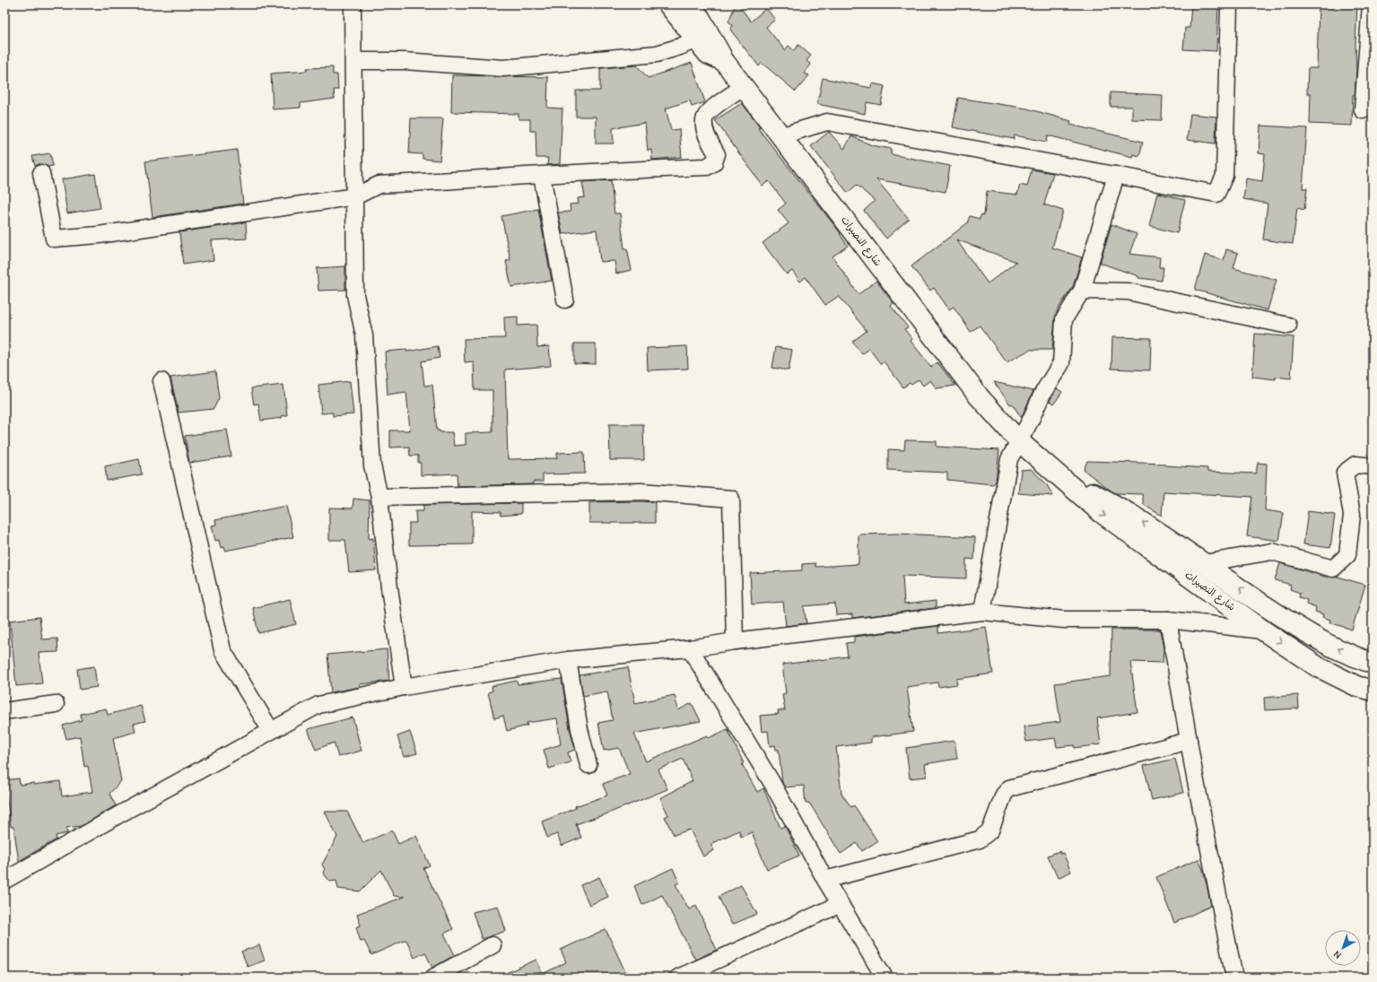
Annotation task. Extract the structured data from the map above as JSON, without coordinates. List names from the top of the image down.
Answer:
{
  "streets": {
    "main road": ["شارع النصيرات"]
  },
  "north": "bottom left"
}
